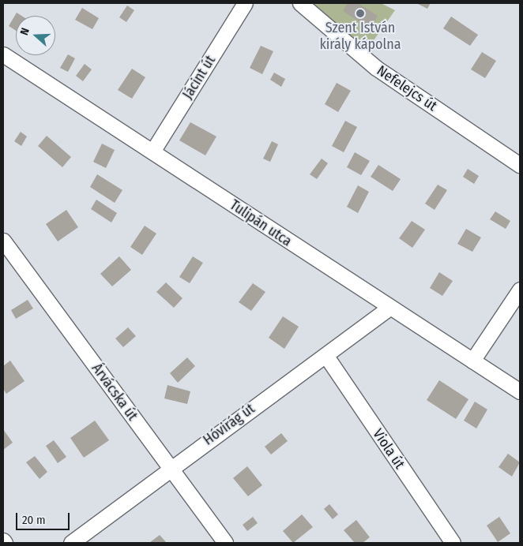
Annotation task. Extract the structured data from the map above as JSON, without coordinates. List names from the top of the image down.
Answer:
{
  "streets": {
    "street": [
      "Jácint út",
      "Nefelejcs út",
      "Tulipán utca",
      "Árvácska út",
      "Hóvirág út",
      "Viola út"
    ]
  },
  "crossings": [
    ["Jácint út", "Tulipán utca"],
    ["Tulipán utca", "Hóvirág út"],
    ["Árvácska út", "Hóvirág út"],
    ["Hóvirág út", "Viola út"]
  ],
  "places": ["Szent István király kápolna"],
  "scale_bar": "20 m",
  "north": "left"
}
